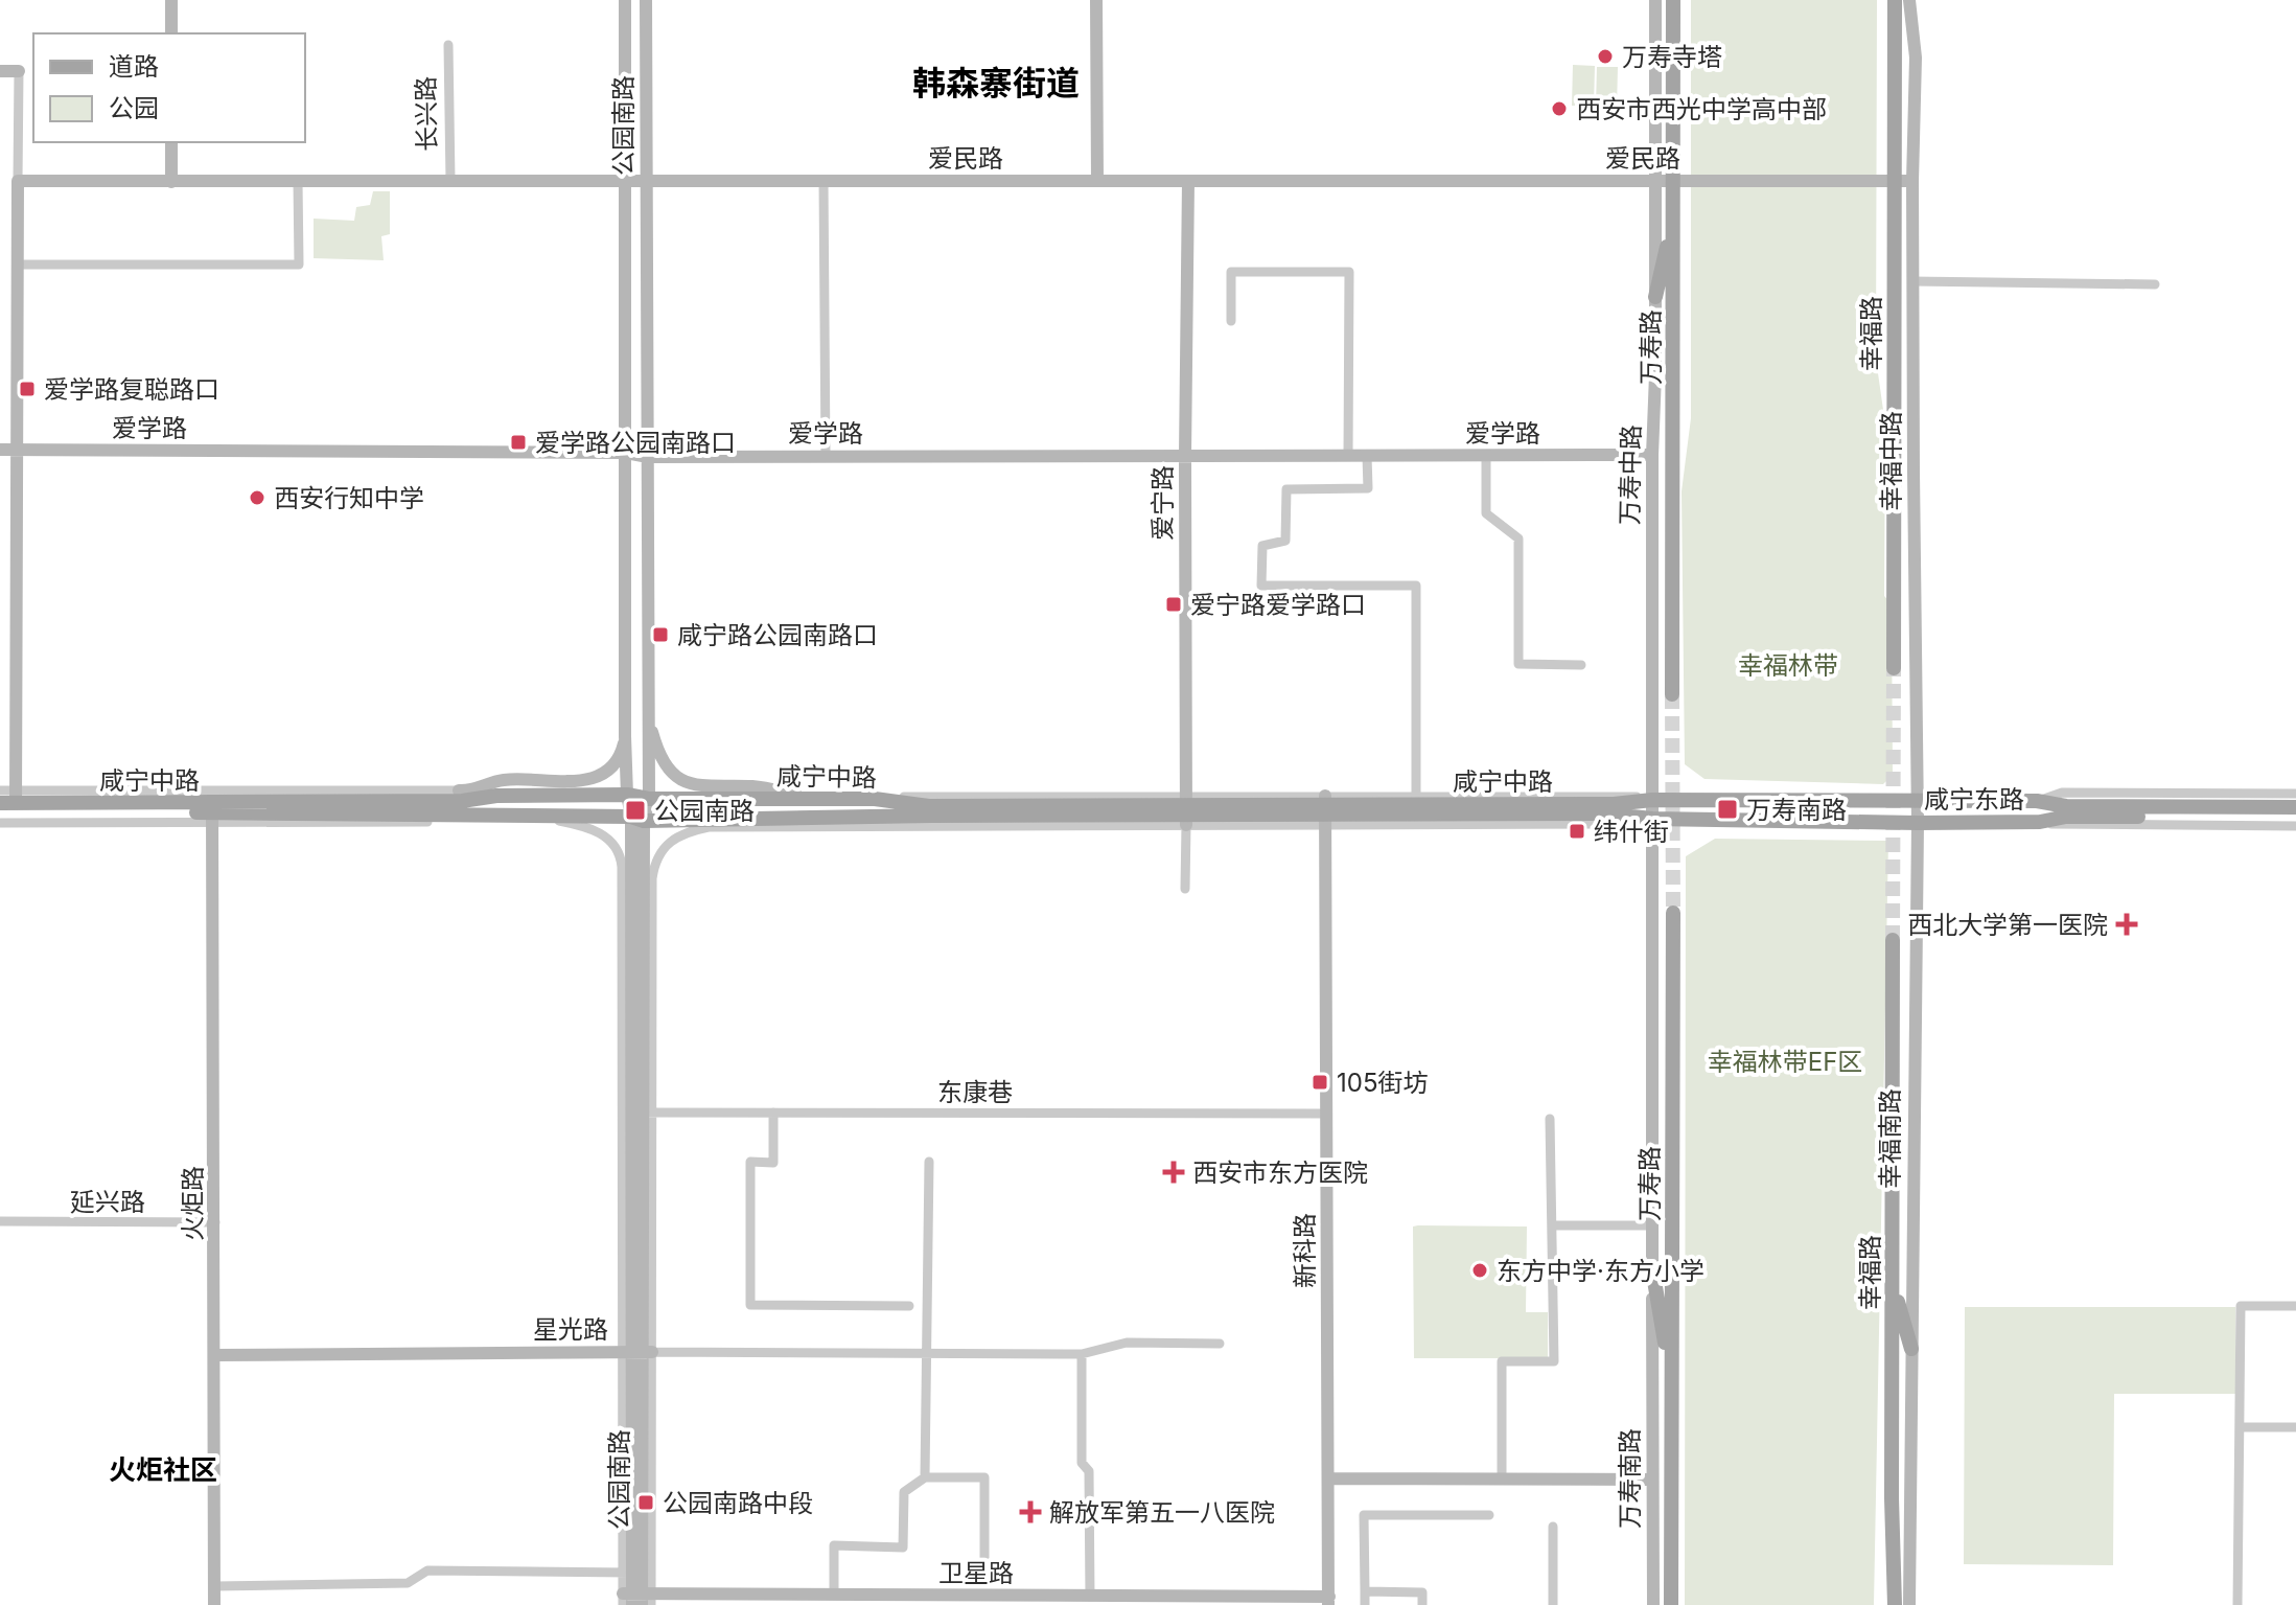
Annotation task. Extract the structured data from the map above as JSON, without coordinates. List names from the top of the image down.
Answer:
{
  "streets": {
    "main road": [
      "幸福路",
      "万寿路",
      "咸宁中路",
      "咸宁东路"
    ],
    "street": [
      "长兴路",
      "公园南路",
      "爱民路",
      "爱学路",
      "幸福中路",
      "万寿中路",
      "爱宁路",
      "东康巷",
      "幸福南路",
      "延兴路",
      "火炬路",
      "新科路",
      "星光路",
      "万寿南路",
      "卫星路"
    ]
  },
  "crossings": [
    ["长兴路", "爱民路"],
    ["公园南路", "爱民路"],
    ["公园南路", "爱学路"],
    ["公园南路", "咸宁中路"],
    ["公园南路", "东康巷"],
    ["公园南路", "星光路"],
    ["公园南路", "卫星路"],
    ["爱民路", "幸福路"],
    ["爱民路", "万寿路"],
    ["爱民路", "幸福中路"],
    ["爱民路", "万寿中路"],
    ["爱民路", "爱宁路"],
    ["爱学路", "万寿中路"],
    ["爱学路", "爱宁路"],
    ["幸福中路", "咸宁东路"],
    ["幸福中路", "幸福南路"],
    ["万寿中路", "咸宁中路"],
    ["万寿中路", "咸宁东路"],
    ["万寿中路", "万寿南路"],
    ["爱宁路", "咸宁中路"],
    ["咸宁中路", "咸宁东路"],
    ["咸宁中路", "火炬路"],
    ["咸宁中路", "新科路"],
    ["咸宁中路", "万寿南路"],
    ["咸宁东路", "幸福南路"],
    ["咸宁东路", "万寿南路"],
    ["东康巷", "新科路"],
    ["延兴路", "火炬路"],
    ["火炬路", "星光路"],
    ["新科路", "卫星路"]
  ],
  "districts": ["韩森寨街道", "火炬社区"],
  "parks": ["幸福林带", "幸福林带EF区"],
  "places": {
    "other": [
      "万寿寺塔",
      "西安市西光中学高中部",
      "西安行知中学",
      "东方中学·东方小学"
    ],
    "transit": [
      "爱学路复聪路口",
      "爱学路公园南路口",
      "爱宁路爱学路口",
      "咸宁路公园南路口",
      "万寿南路",
      "公园南路",
      "纬什街",
      "105街坊",
      "公园南路中段"
    ],
    "health": ["西北大学第一医院", "西安市东方医院", "解放军第五一八医院"]
  },
  "legend": ["道路", "公园"]
}
